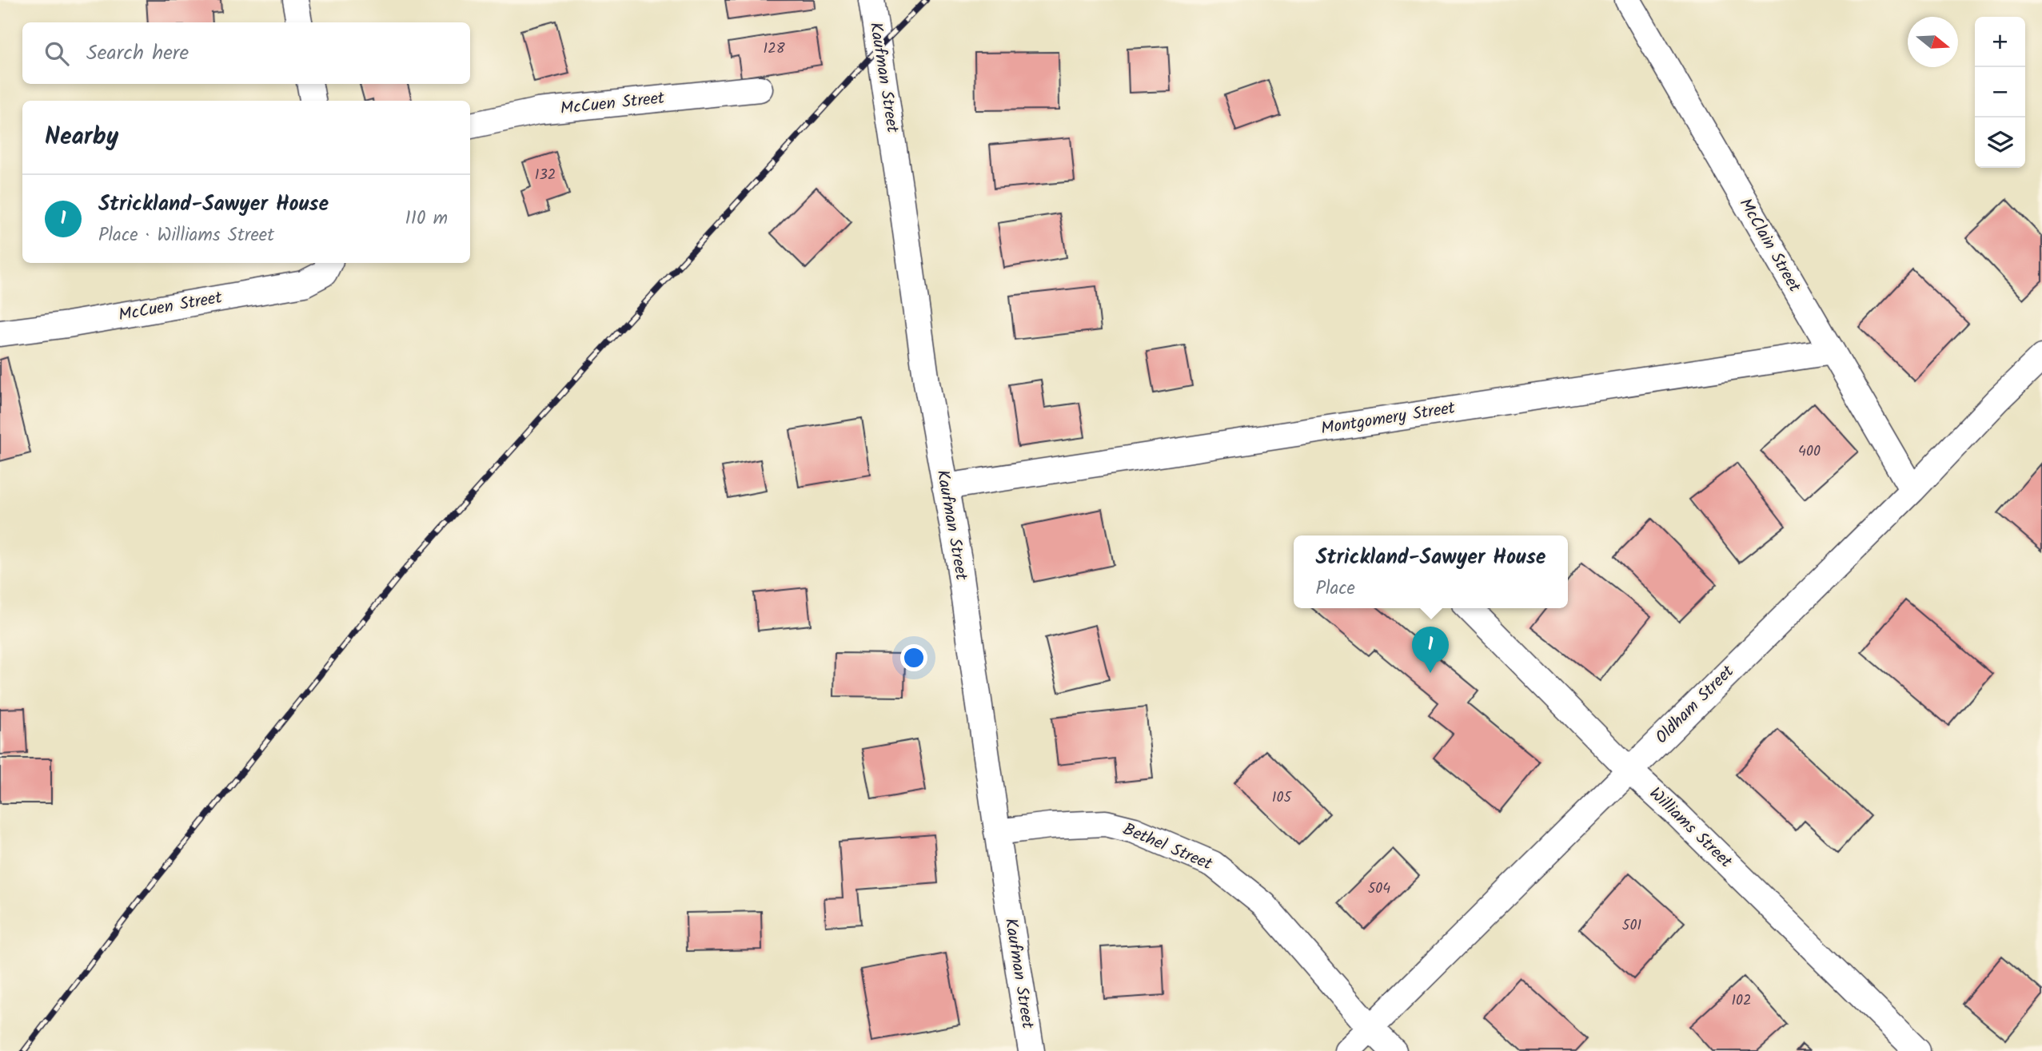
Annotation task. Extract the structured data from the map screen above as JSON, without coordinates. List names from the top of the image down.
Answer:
{
  "streets": {
    "street": [
      "Kaufman Street",
      "McCuen Street",
      "McClain Street",
      "Montgomery Street",
      "Oldham Street",
      "Williams Street",
      "Bethel Street"
    ]
  },
  "crossings": [
    ["Kaufman Street", "Montgomery Street"],
    ["Kaufman Street", "Bethel Street"],
    ["McClain Street", "Montgomery Street"],
    ["McClain Street", "Oldham Street"],
    ["Oldham Street", "Williams Street"],
    ["Oldham Street", "Bethel Street"]
  ],
  "house_numbers": [
    "128",
    "132",
    "400",
    "105",
    "504",
    "501",
    "102"
  ],
  "north": "right",
  "page": {
    "map_buttons": ["+", "−"],
    "search": "Search here",
    "heading": "Nearby",
    "list": [
      {
        "mark": "1",
        "name": "Strickland-Sawyer House",
        "note": "Place · Williams Street",
        "value": "110 m"
      }
    ],
    "popup": ["Strickland-Sawyer House", "Place"],
    "pins": "1"
  }
}
